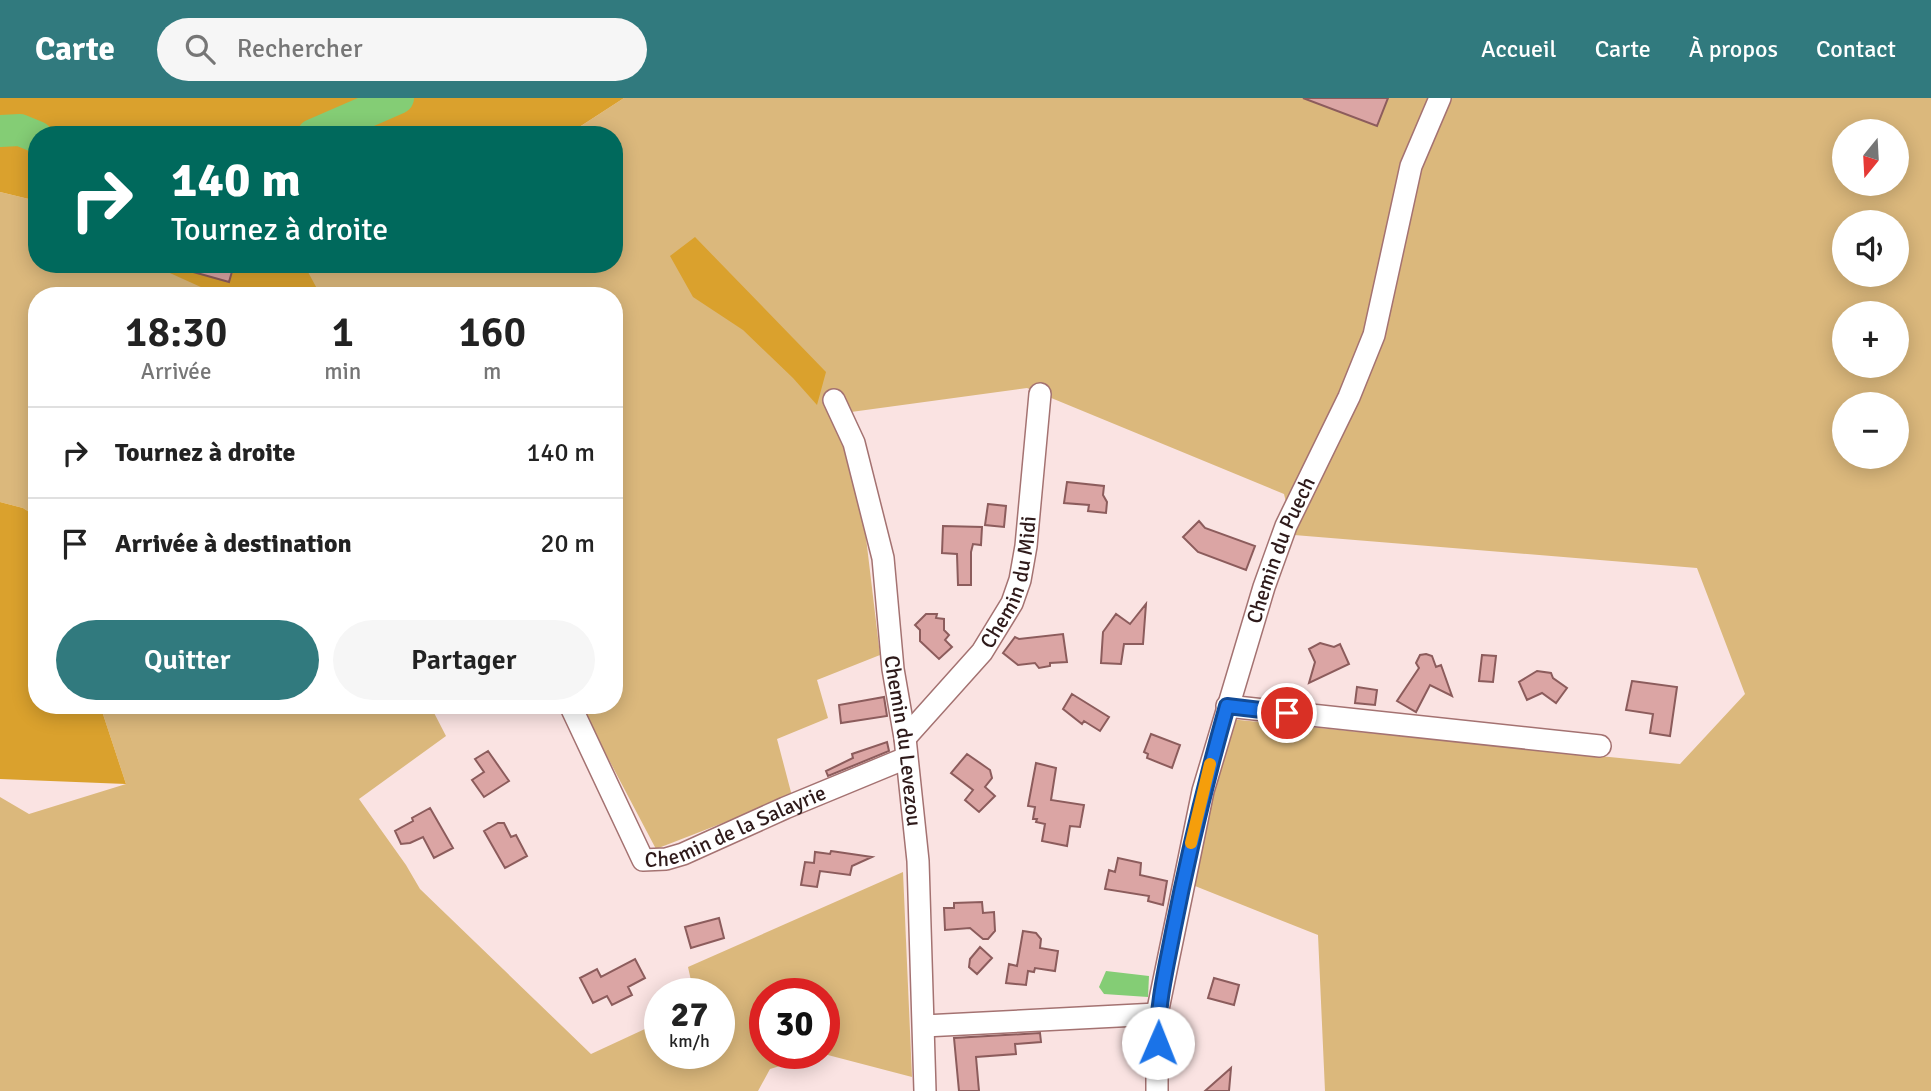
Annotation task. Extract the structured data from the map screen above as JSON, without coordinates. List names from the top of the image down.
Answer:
{
  "streets": {
    "street": [
      "Chemin du Puech",
      "Chemin du Midi",
      "Chemin du Levezou",
      "Chemin de la Salayrie"
    ]
  },
  "crossings": [
    ["Chemin du Midi", "Chemin du Levezou"],
    ["Chemin du Midi", "Chemin de la Salayrie"],
    ["Chemin du Levezou", "Chemin de la Salayrie"]
  ],
  "north": "bottom",
  "page": {
    "header": "Carte",
    "search": "Rechercher",
    "nav": [
      "Accueil",
      "Carte",
      "À propos",
      "Contact"
    ],
    "map_buttons": ["+", "−"],
    "turn": ["140 m", "Tournez à droite"],
    "eta": [
      "18:30",
      "Arrivée",
      "1",
      "min",
      "160",
      "m"
    ],
    "list": [
      {
        "name": "Tournez à droite",
        "value": "140 m"
      },
      {
        "name": "Arrivée à destination",
        "value": "20 m"
      }
    ],
    "buttons": ["Quitter", "Partager"],
    "speed": "27 km/h",
    "limit": "30"
  }
}
